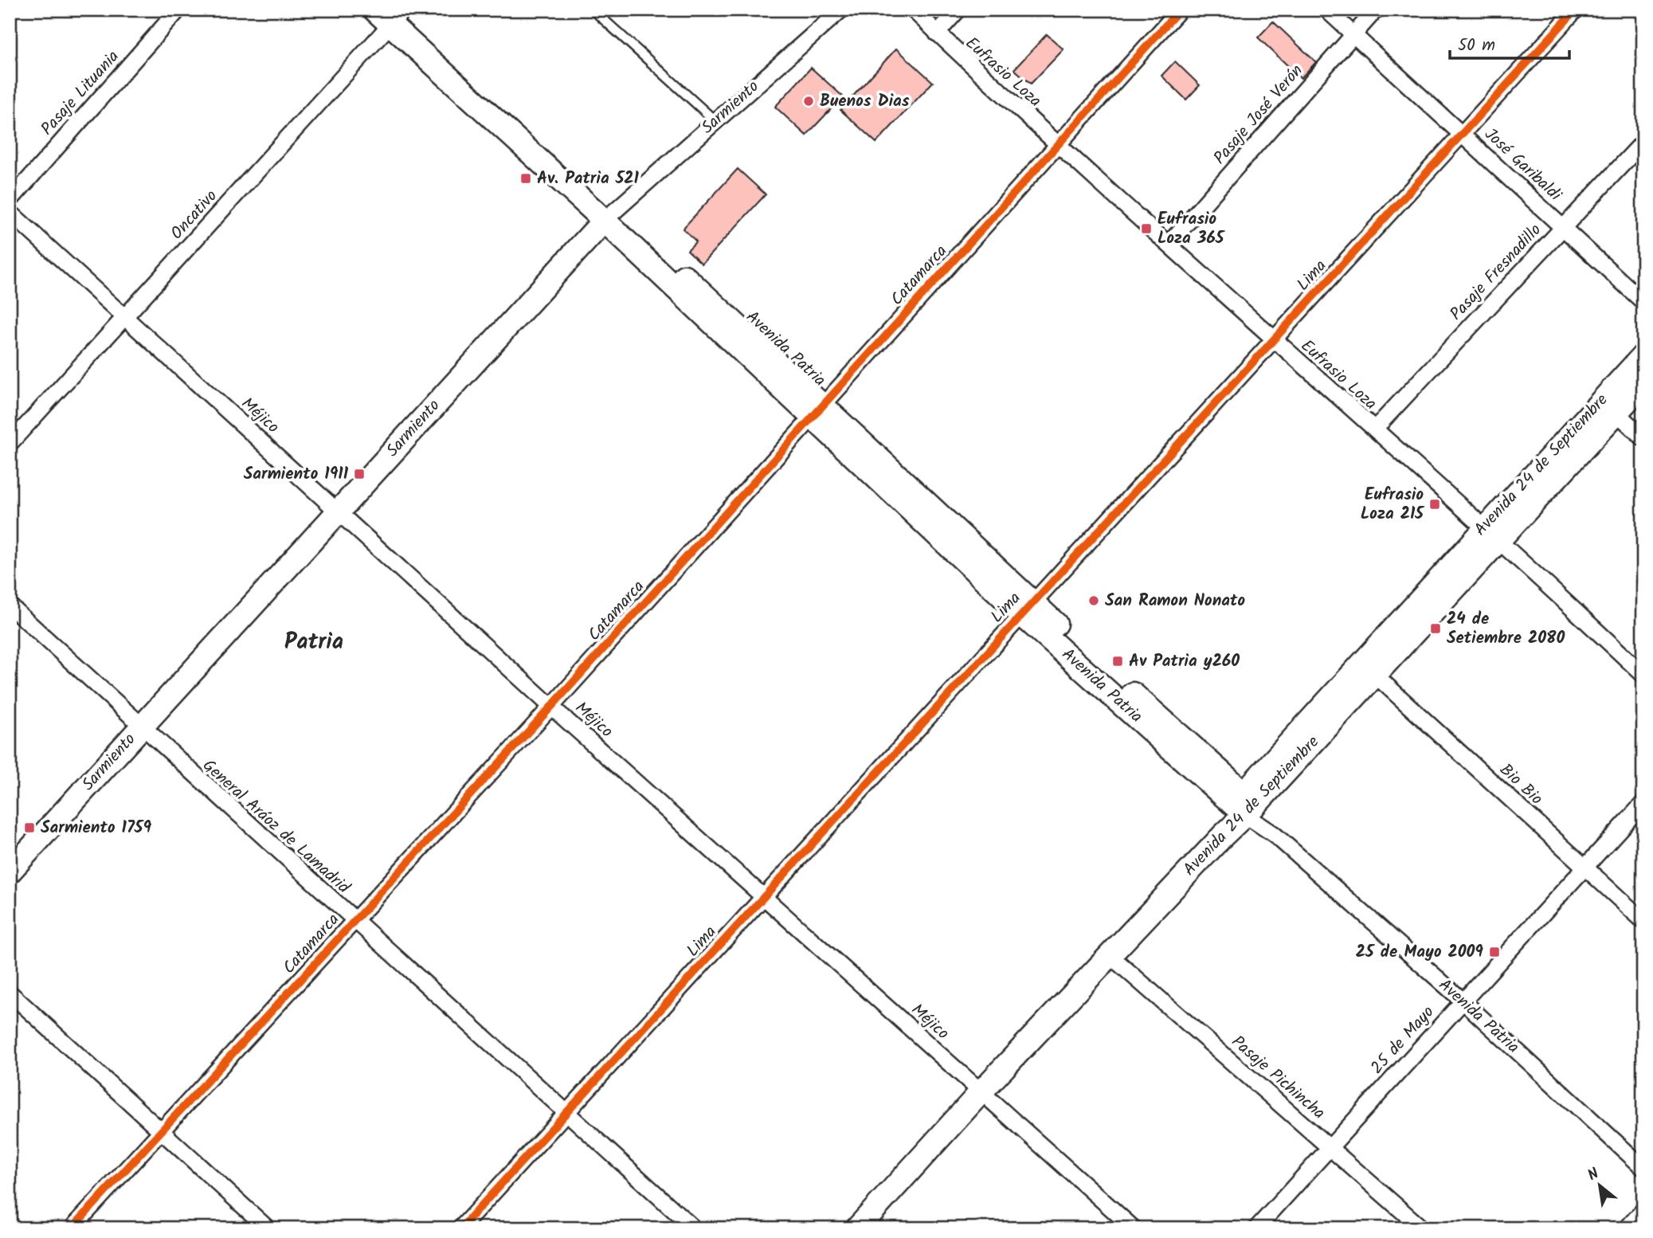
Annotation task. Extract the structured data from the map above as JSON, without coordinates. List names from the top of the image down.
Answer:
{
  "streets": {
    "main road": ["Sarmiento", "Avenida Patria", "Avenida 24 de Septiembre"],
    "street": [
      "Eufrasio Loza",
      "Pasaje Lituania",
      "Pasaje José Verón",
      "José Garibaldi",
      "Oncativo",
      "Pasaje Fresnadillo",
      "Catamarca",
      "Lima",
      "Méjico",
      "Bio Bio",
      "General Aráoz de Lamadrid",
      "25 de Mayo",
      "Pasaje Pichincha"
    ]
  },
  "crossings": [
    ["Eufrasio Loza", "Pasaje José Verón"],
    ["Eufrasio Loza", "Pasaje Fresnadillo"],
    ["Eufrasio Loza", "Catamarca"],
    ["Eufrasio Loza", "Lima"],
    ["Eufrasio Loza", "Avenida 24 de Septiembre"],
    ["Sarmiento", "Avenida Patria"],
    ["Sarmiento", "Méjico"],
    ["Sarmiento", "General Aráoz de Lamadrid"],
    ["Pasaje José Verón", "José Garibaldi"],
    ["José Garibaldi", "Pasaje Fresnadillo"],
    ["José Garibaldi", "Lima"],
    ["Oncativo", "Avenida Patria"],
    ["Oncativo", "Méjico"],
    ["Catamarca", "Avenida Patria"],
    ["Catamarca", "Méjico"],
    ["Catamarca", "General Aráoz de Lamadrid"],
    ["Lima", "Avenida Patria"],
    ["Lima", "Méjico"],
    ["Lima", "General Aráoz de Lamadrid"],
    ["Avenida Patria", "Avenida 24 de Septiembre"],
    ["Avenida Patria", "25 de Mayo"],
    ["Méjico", "Avenida 24 de Septiembre"],
    ["Avenida 24 de Septiembre", "Bio Bio"],
    ["Avenida 24 de Septiembre", "Pasaje Pichincha"],
    ["Bio Bio", "25 de Mayo"],
    ["25 de Mayo", "Pasaje Pichincha"]
  ],
  "districts": ["Patria"],
  "places": {
    "other": ["Buenos Dias", "San Ramon Nonato"],
    "transit": [
      "Av. Patria 521",
      "Eufrasio Loza 365",
      "Sarmiento 1911",
      "Eufrasio Loza 215",
      "24 de Setiembre 2080",
      "Av Patria y260",
      "Sarmiento 1759",
      "25 de Mayo 2009"
    ]
  },
  "scale_bar": "50 m",
  "north": "top left"
}
